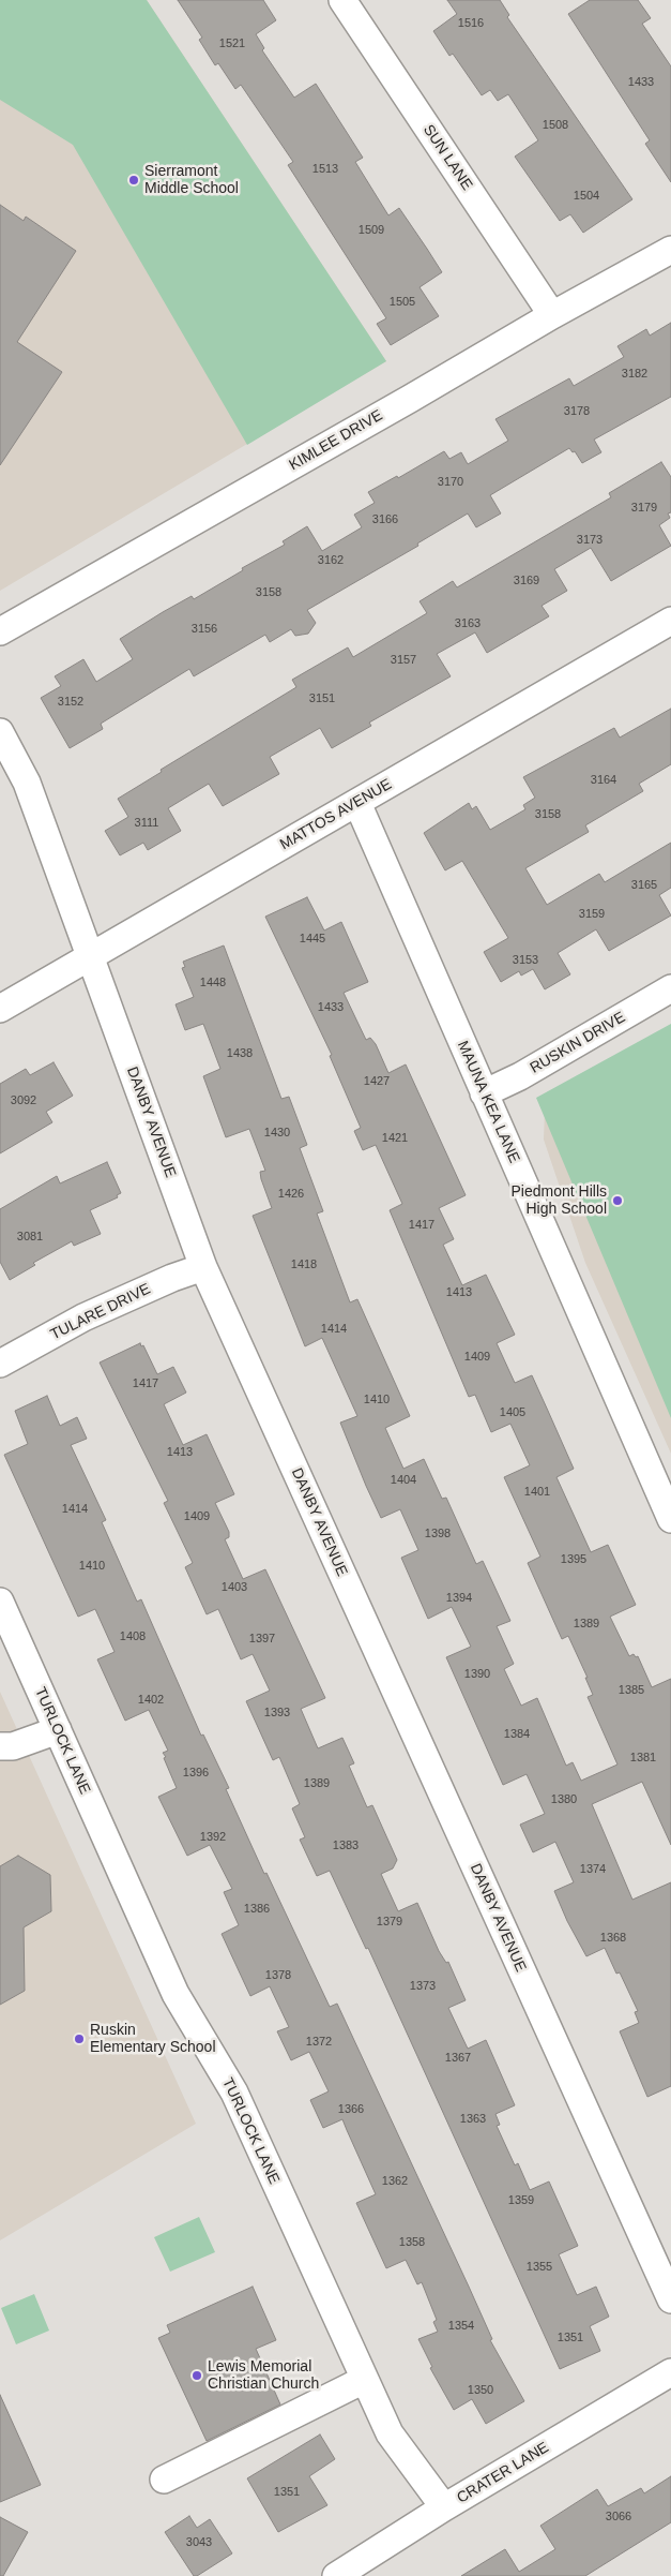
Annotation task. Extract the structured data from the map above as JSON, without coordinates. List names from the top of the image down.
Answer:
{
  "streets": {
    "street": [
      "SUN LANE",
      "KIMLEE DRIVE",
      "MATTOS AVENUE",
      "RUSKIN DRIVE",
      "MAUNA KEA LANE",
      "DANBY AVENUE",
      "TULARE DRIVE",
      "TURLOCK LANE",
      "CRATER LANE"
    ]
  },
  "crossings": [
    ["SUN LANE", "KIMLEE DRIVE"],
    ["MATTOS AVENUE", "MAUNA KEA LANE"],
    ["MATTOS AVENUE", "DANBY AVENUE"],
    ["RUSKIN DRIVE", "MAUNA KEA LANE"],
    ["DANBY AVENUE", "TULARE DRIVE"],
    ["TURLOCK LANE", "CRATER LANE"]
  ],
  "places": [
    "Sierramont Middle School",
    "Piedmont Hills High School",
    "Ruskin Elementary School",
    "Lewis Memorial Christian Church"
  ],
  "house_numbers": [
    "1516",
    "1521",
    "1433",
    "1508",
    "1513",
    "1504",
    "1509",
    "1505",
    "3182",
    "3178",
    "3170",
    "3179",
    "3166",
    "3173",
    "3162",
    "3169",
    "3158",
    "3163",
    "3156",
    "3157",
    "3151",
    "3152",
    "3164",
    "3158",
    "3111",
    "3165",
    "3159",
    "1445",
    "3153",
    "1448",
    "1433",
    "1438",
    "1427",
    "3092",
    "1430",
    "1421",
    "1426",
    "1417",
    "3081",
    "1418",
    "1413",
    "1414",
    "1409",
    "1417",
    "1410",
    "1405",
    "1413",
    "1404",
    "1401",
    "1414",
    "1409",
    "1398",
    "1395",
    "1410",
    "1403",
    "1394",
    "1389",
    "1408",
    "1397",
    "1390",
    "1385",
    "1402",
    "1393",
    "1384",
    "1381",
    "1396",
    "1389",
    "1380",
    "1392",
    "1383",
    "1374",
    "1386",
    "1379",
    "1368",
    "1378",
    "1373",
    "1372",
    "1367",
    "1366",
    "1363",
    "1362",
    "1359",
    "1358",
    "1355",
    "1354",
    "1351",
    "1350",
    "1351",
    "3066",
    "3043"
  ]
}
